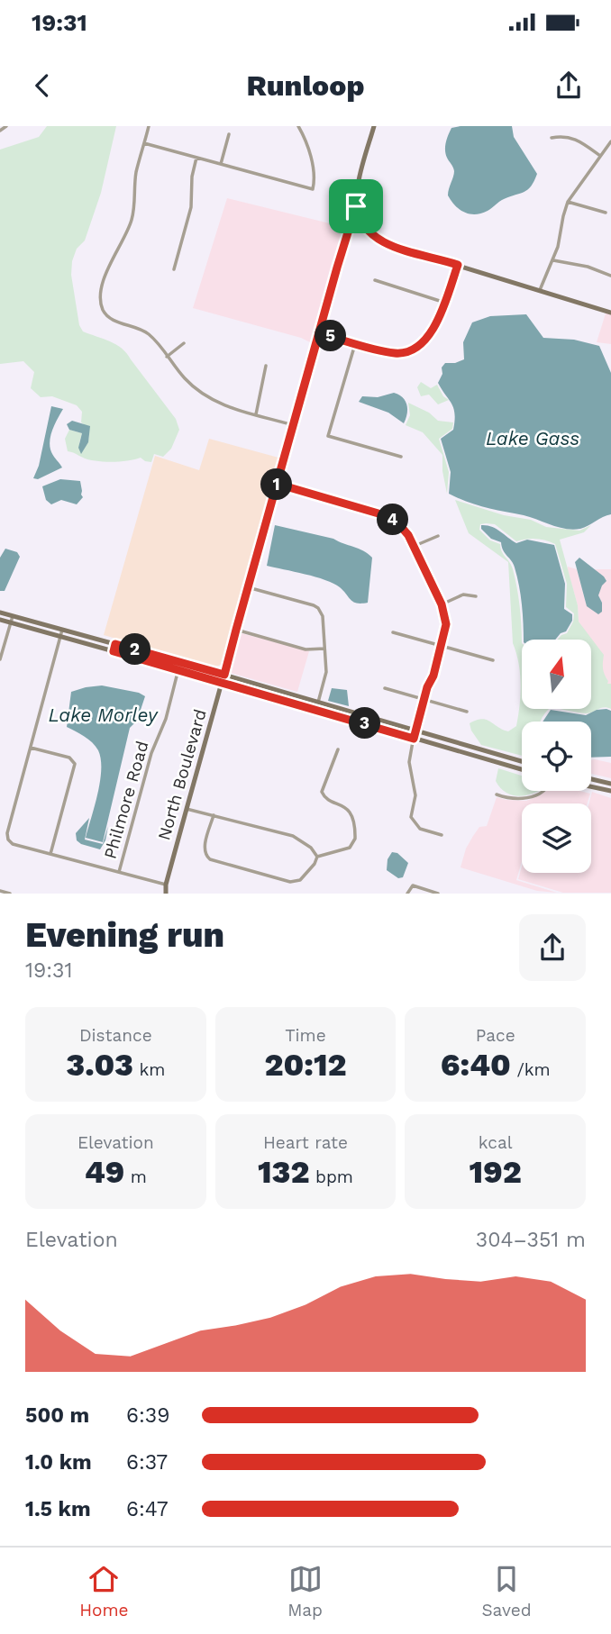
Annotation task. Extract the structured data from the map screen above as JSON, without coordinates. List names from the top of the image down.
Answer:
{
  "streets": {
    "main road": ["North Boulevard"],
    "street": ["Philmore Road"]
  },
  "water": ["Lake Gass", "Lake Morley"],
  "north": "top",
  "page": {
    "status": "19:31",
    "header": "Runloop",
    "pins": [
      "5",
      "1",
      "4",
      "2",
      "3"
    ],
    "heading": ["Evening run", "19:31"],
    "stats": [
      ["Distance", "3.03 km"],
      ["Time", "20:12"],
      ["Pace", "6:40 /km"],
      ["Elevation", "49 m"],
      ["Heart rate", "132 bpm"],
      ["kcal", "192"]
    ],
    "chart": ["Elevation", "304–351 m"],
    "list": [
      {
        "name": "500 m",
        "note": "6:39"
      },
      {
        "name": "1.0 km",
        "note": "6:37"
      },
      {
        "name": "1.5 km",
        "note": "6:47"
      }
    ],
    "tabs": ["Home", "Map", "Saved"]
  }
}
